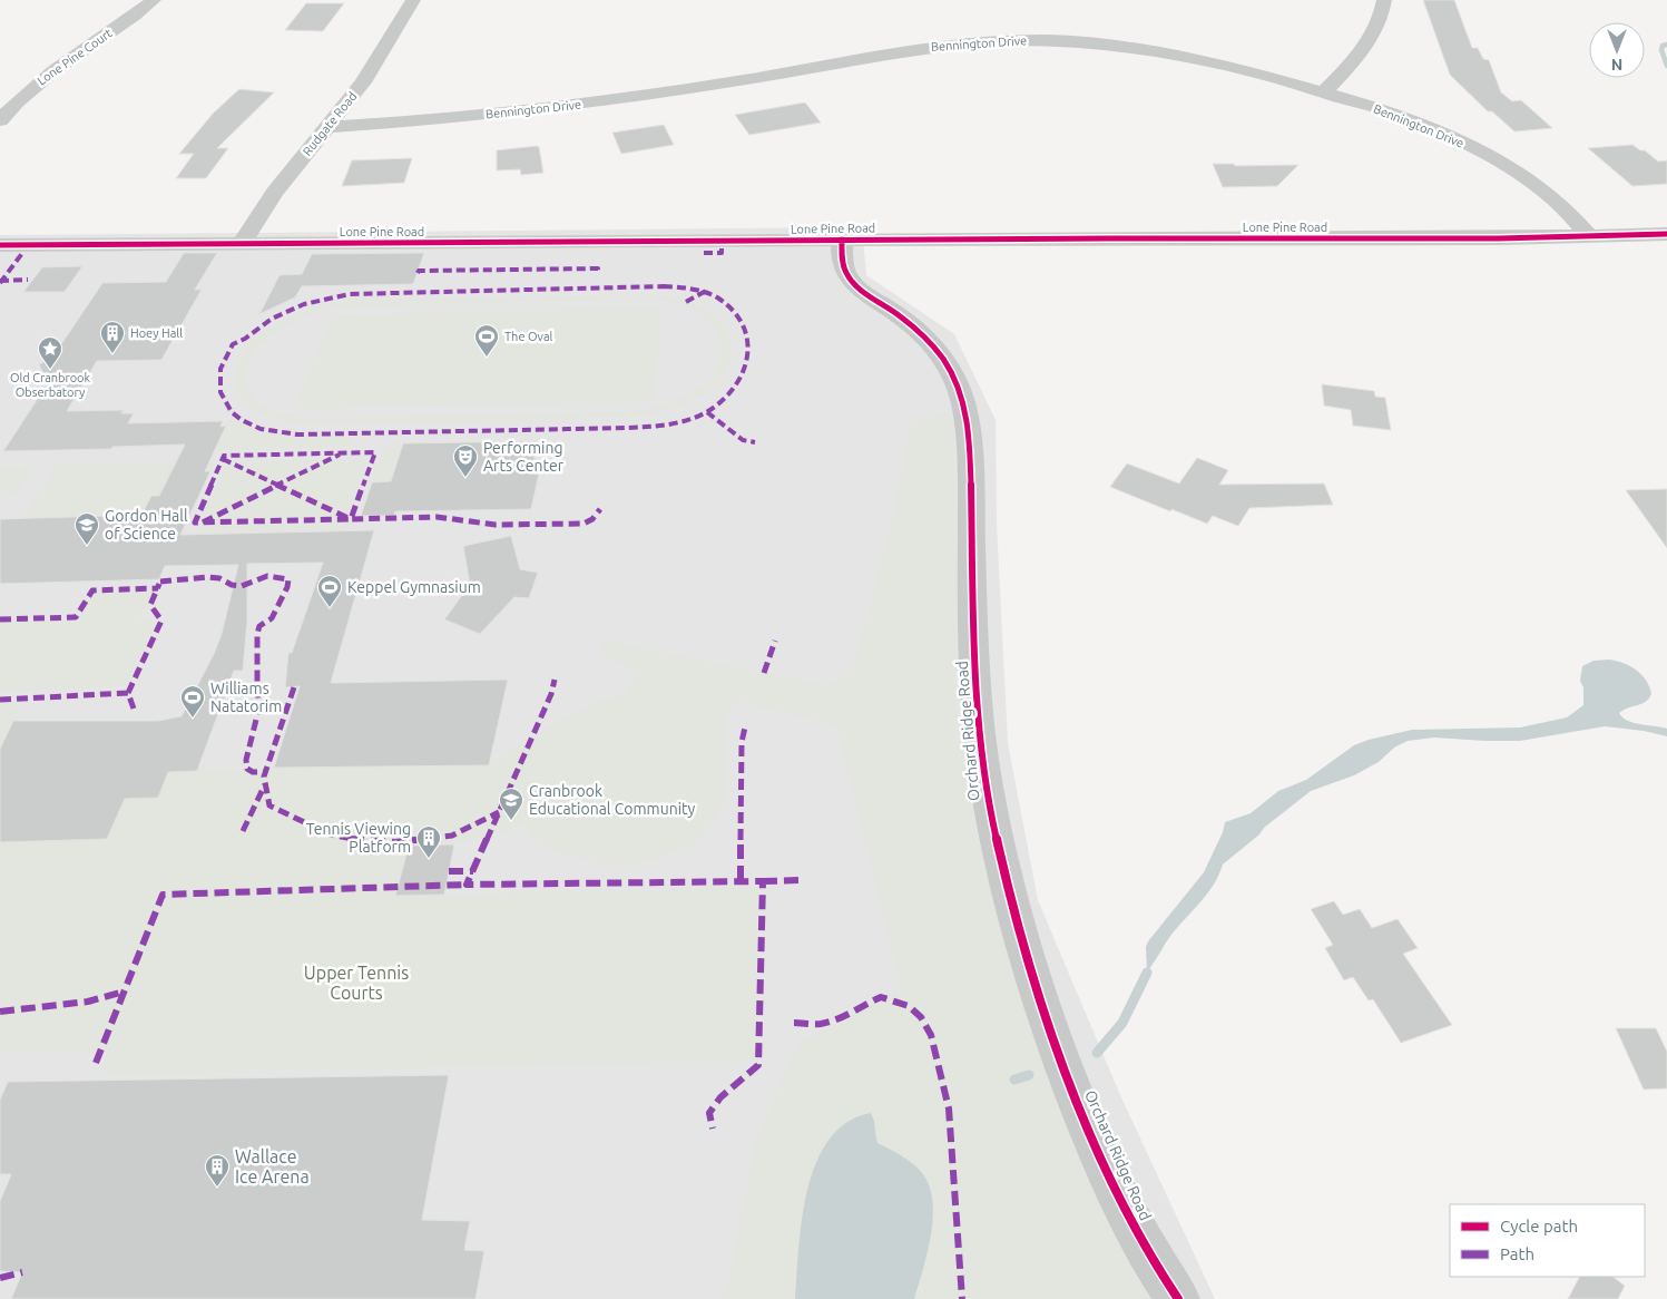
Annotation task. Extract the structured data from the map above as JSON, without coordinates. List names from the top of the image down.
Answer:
{
  "streets": {
    "street": [
      "Bennington Drive",
      "Lone Pine Court",
      "Rudgate Road",
      "Lone Pine Road",
      "Orchard Ridge Road"
    ]
  },
  "crossings": [
    ["Bennington Drive", "Rudgate Road"],
    ["Bennington Drive", "Lone Pine Road"],
    ["Rudgate Road", "Lone Pine Road"],
    ["Lone Pine Road", "Orchard Ridge Road"]
  ],
  "parks": ["Upper Tennis Courts"],
  "places": {
    "building": ["Hoey Hall", "Tennis Viewing Platform", "Wallace Ice Arena"],
    "sports": ["The Oval", "Keppel Gymnasium", "Williams Natatorim"],
    "place": ["Old Cranbrook Obserbatory"],
    "theatre": ["Performing Arts Center"],
    "school or university": ["Gordon Hall of Science", "Cranbrook Educational Community"]
  },
  "legend": ["Cycle path", "Path"],
  "north": "bottom"
}
